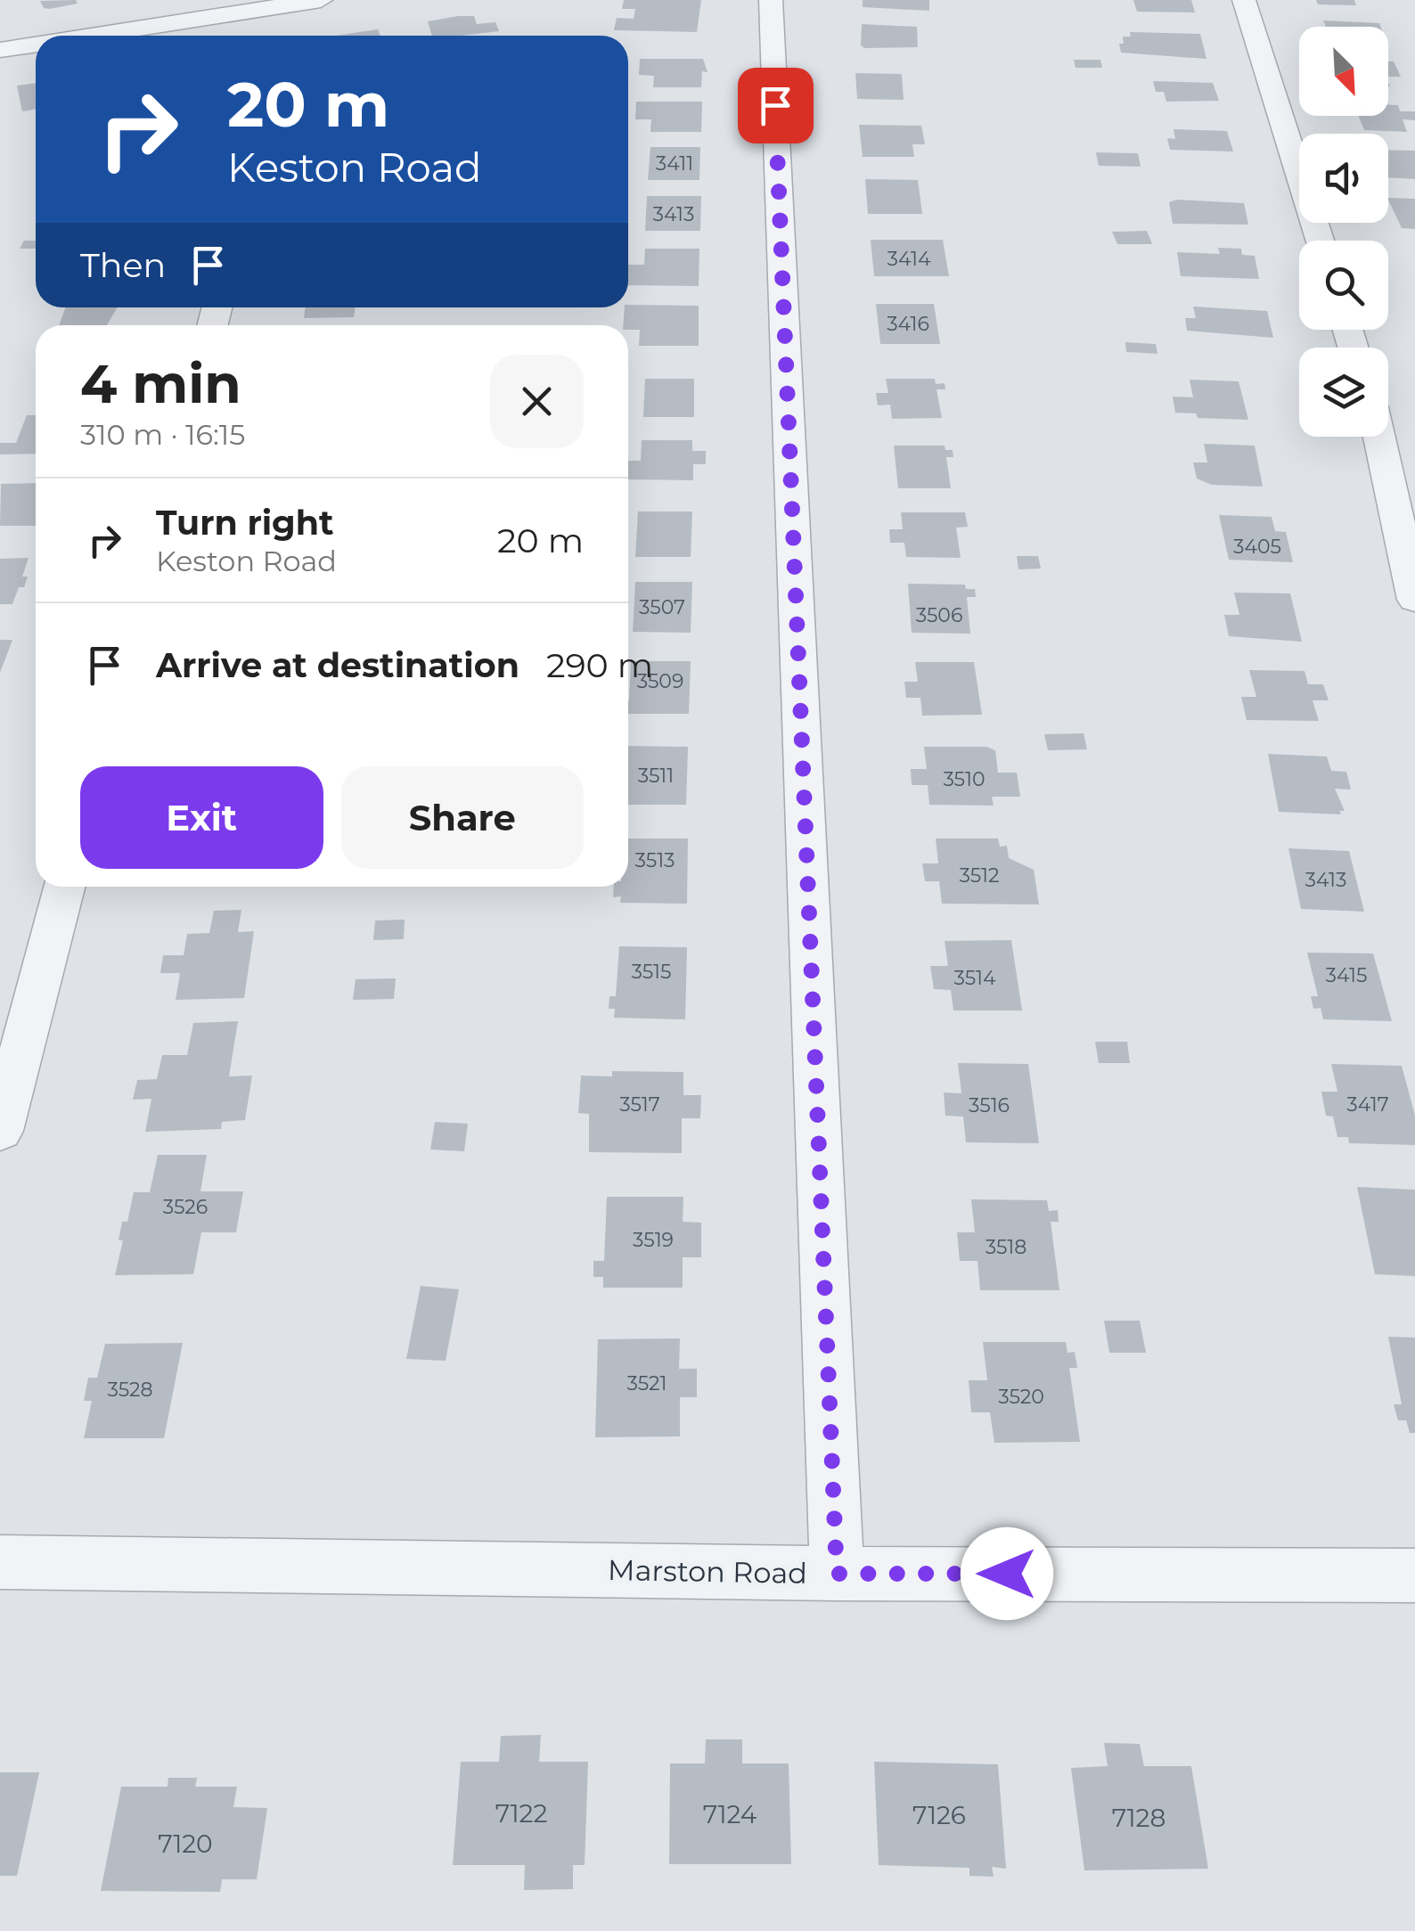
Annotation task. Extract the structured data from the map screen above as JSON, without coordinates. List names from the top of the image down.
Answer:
{
  "streets": {
    "street": ["Marston Road"]
  },
  "house_numbers": [
    "3411",
    "3413",
    "3414",
    "3416",
    "3405",
    "3507",
    "3506",
    "3509",
    "3511",
    "3510",
    "3513",
    "3512",
    "3413",
    "3515",
    "3415",
    "3514",
    "3517",
    "3417",
    "3516",
    "3526",
    "3519",
    "3518",
    "3521",
    "3528",
    "3520",
    "7122",
    "7124",
    "7126",
    "7128",
    "7120"
  ],
  "north": "bottom right",
  "page": {
    "turn": ["20 m", "Keston Road"],
    "then": "Then",
    "heading": ["4 min", "310 m · 16:15"],
    "list": [
      {
        "name": "Turn right",
        "note": "Keston Road",
        "value": "20 m"
      },
      {
        "name": "Arrive at destination",
        "value": "290 m"
      }
    ],
    "buttons": ["Exit", "Share"]
  }
}
